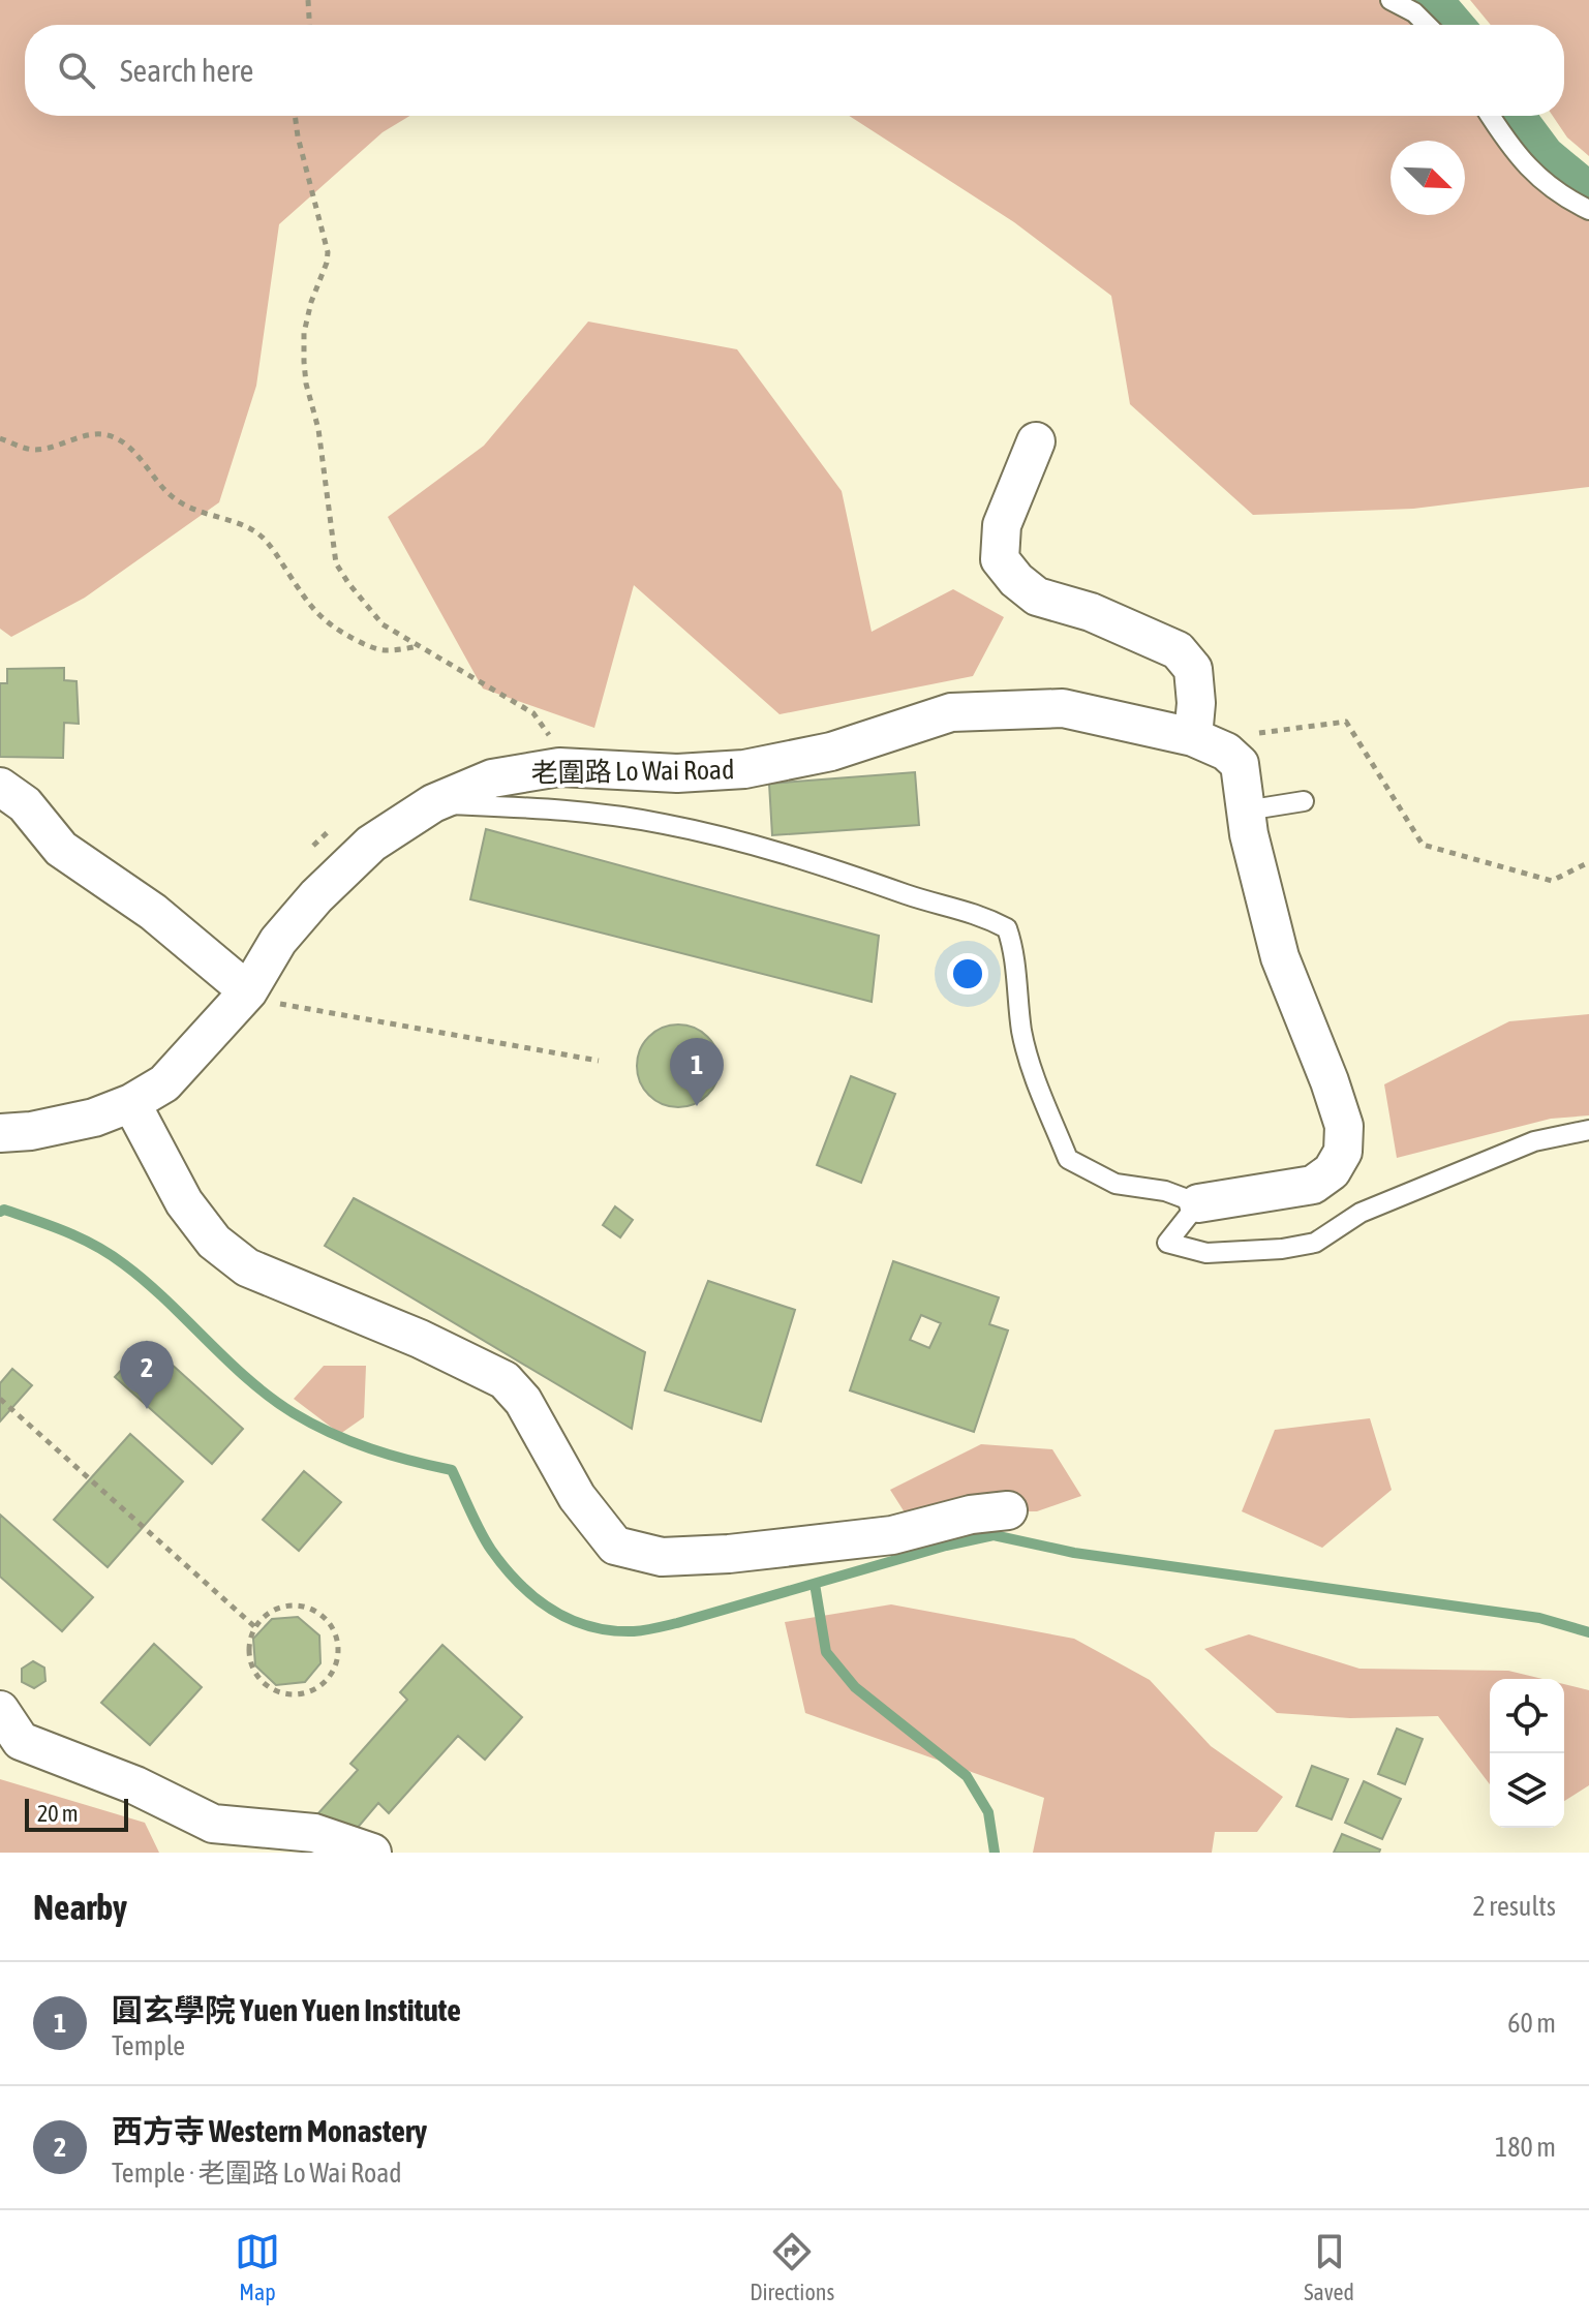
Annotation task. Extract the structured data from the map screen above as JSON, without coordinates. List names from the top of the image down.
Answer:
{
  "streets": {
    "street": ["老圍路 Lo Wai Road"]
  },
  "scale_bar": "20 m",
  "north": "bottom right",
  "page": {
    "search": "Search here",
    "pins": ["1", "2"],
    "scale": "20 m",
    "heading": ["Nearby", "2 results"],
    "list": [
      {
        "mark": "1",
        "name": "圓玄學院 Yuen Yuen Institute",
        "note": "Temple",
        "value": "60 m"
      },
      {
        "mark": "2",
        "name": "西方寺 Western Monastery",
        "note": "Temple · 老圍路 Lo Wai Road",
        "value": "180 m"
      }
    ],
    "nav": ["Map", "Directions", "Saved"]
  }
}
